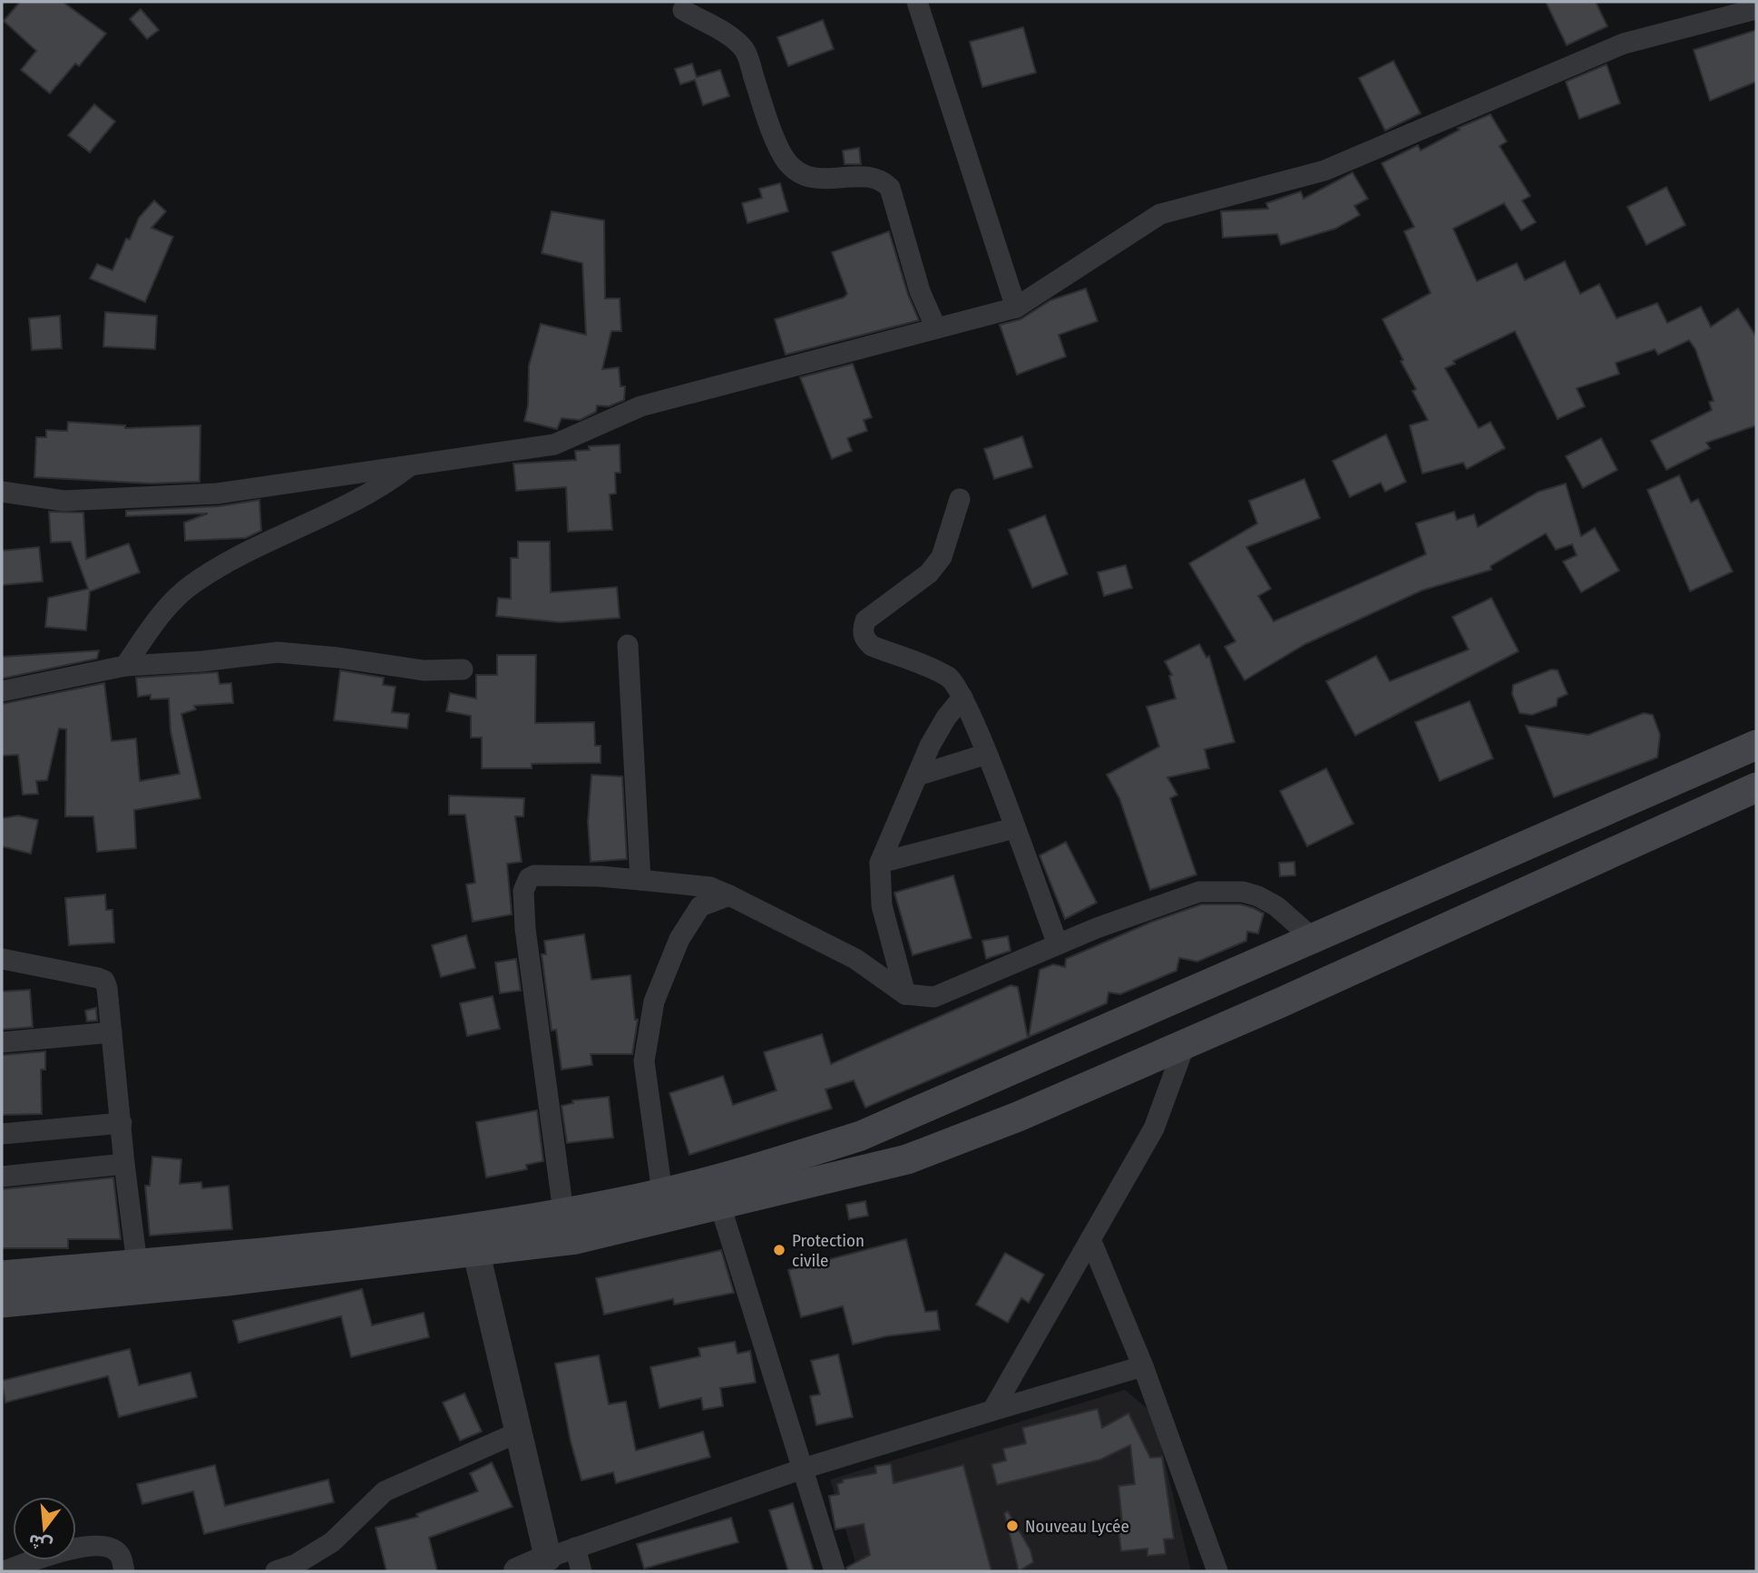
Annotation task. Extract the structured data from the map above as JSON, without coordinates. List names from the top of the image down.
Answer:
{
  "places": ["Protection civile", "Nouveau Lycée"],
  "north": "bottom"
}
